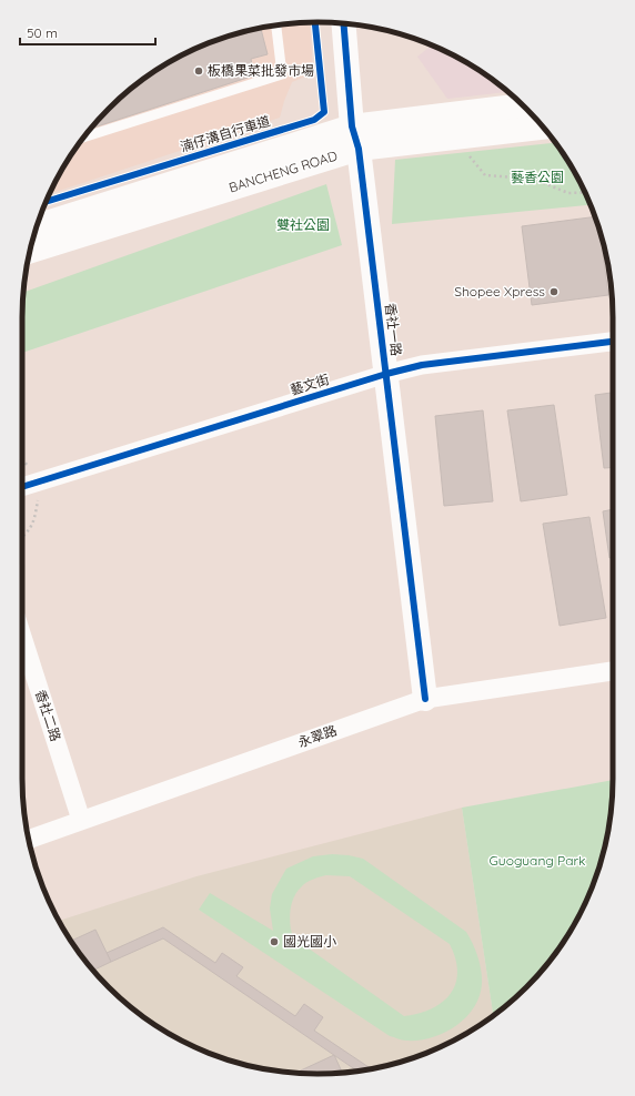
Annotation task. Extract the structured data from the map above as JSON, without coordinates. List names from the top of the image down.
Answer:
{
  "streets": {
    "street": [
      "BANCHENG ROAD",
      "香社一路",
      "藝文街",
      "香社二路",
      "永翠路"
    ],
    "cycle path": ["湳仔溝自行車道"]
  },
  "crossings": [
    ["BANCHENG ROAD", "香社一路"],
    ["香社一路", "藝文街"],
    ["香社一路", "永翠路"],
    ["香社二路", "永翠路"]
  ],
  "parks": ["藝香公園", "雙社公園", "Guoguang Park"],
  "places": ["板橋果菜批發市場", "Shopee Xpress", "國光國小"],
  "scale_bar": "50 m"
}
